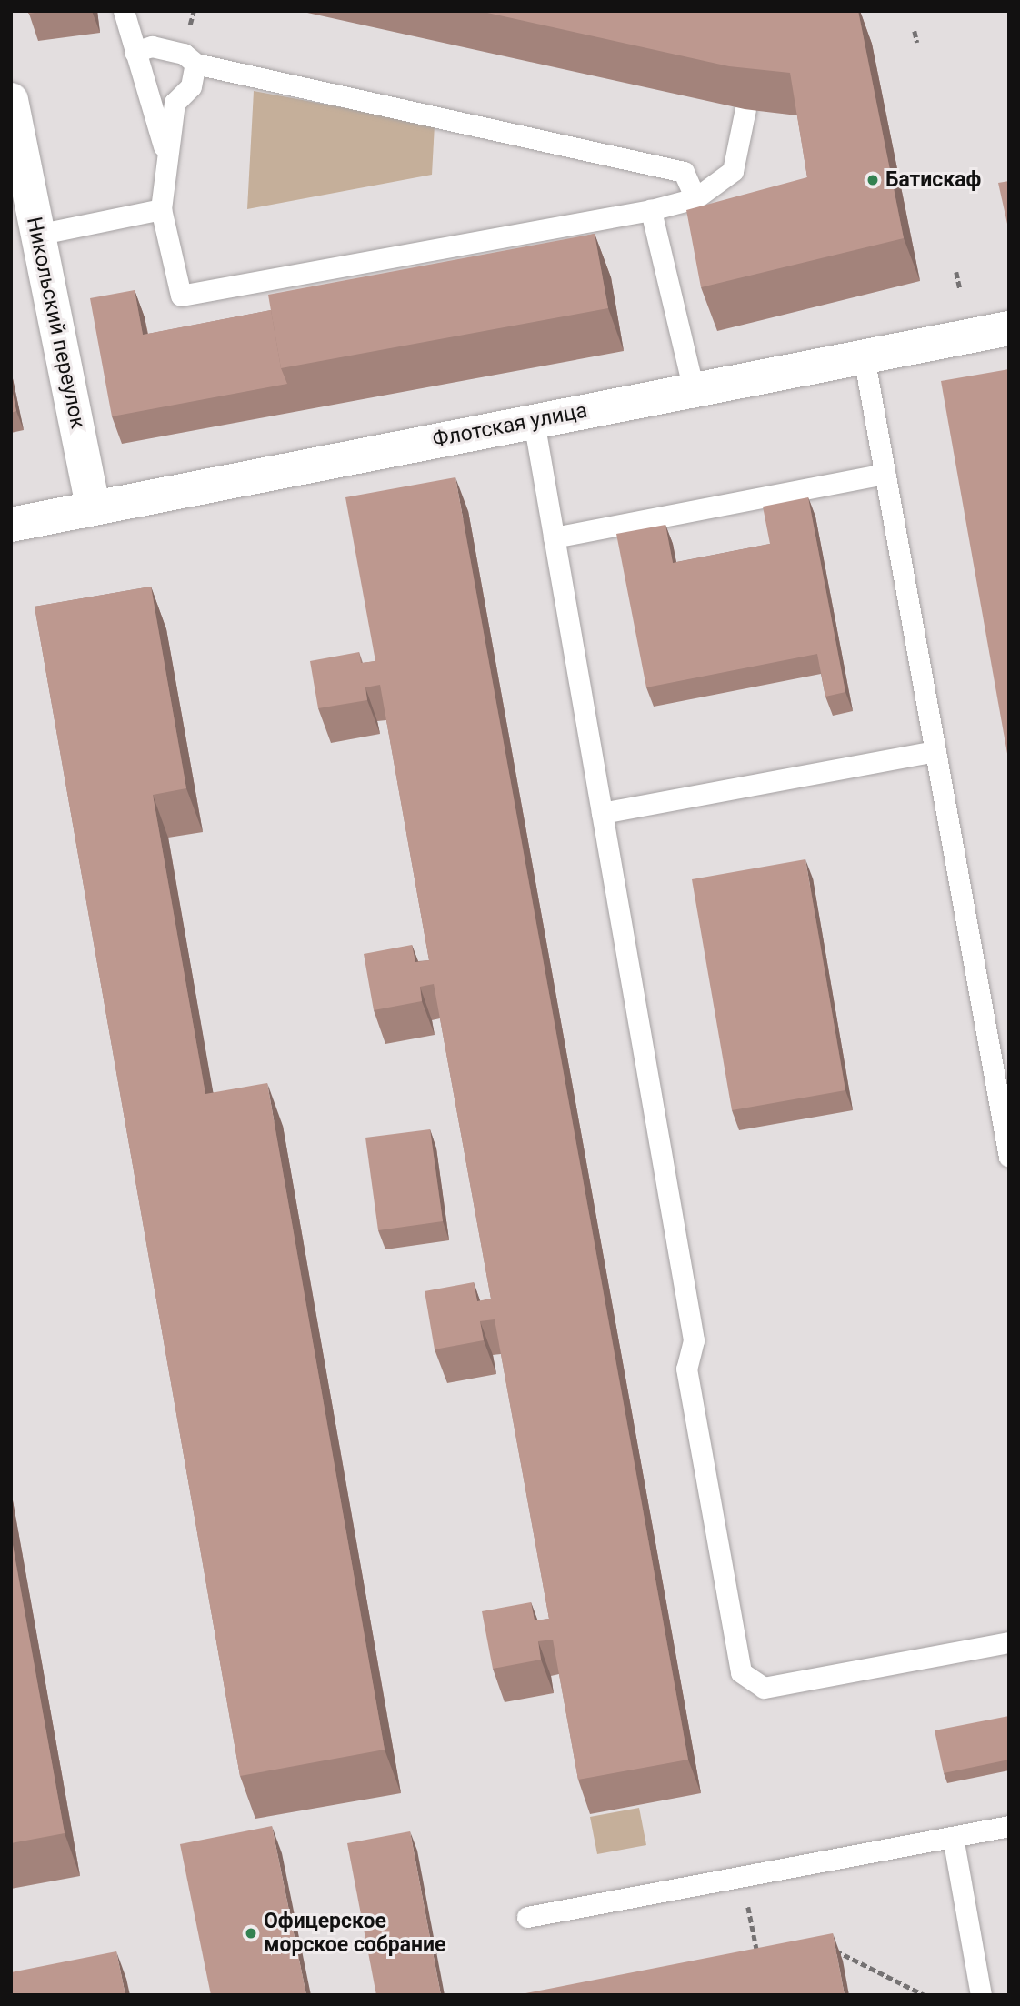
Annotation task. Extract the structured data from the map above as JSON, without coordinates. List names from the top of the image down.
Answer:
{
  "streets": {
    "street": ["Никольский переулок", "Флотская улица"]
  },
  "crossings": [
    ["Никольский переулок", "Флотская улица"]
  ],
  "places": ["Батискаф", "Офицерское морское собрание"]
}
